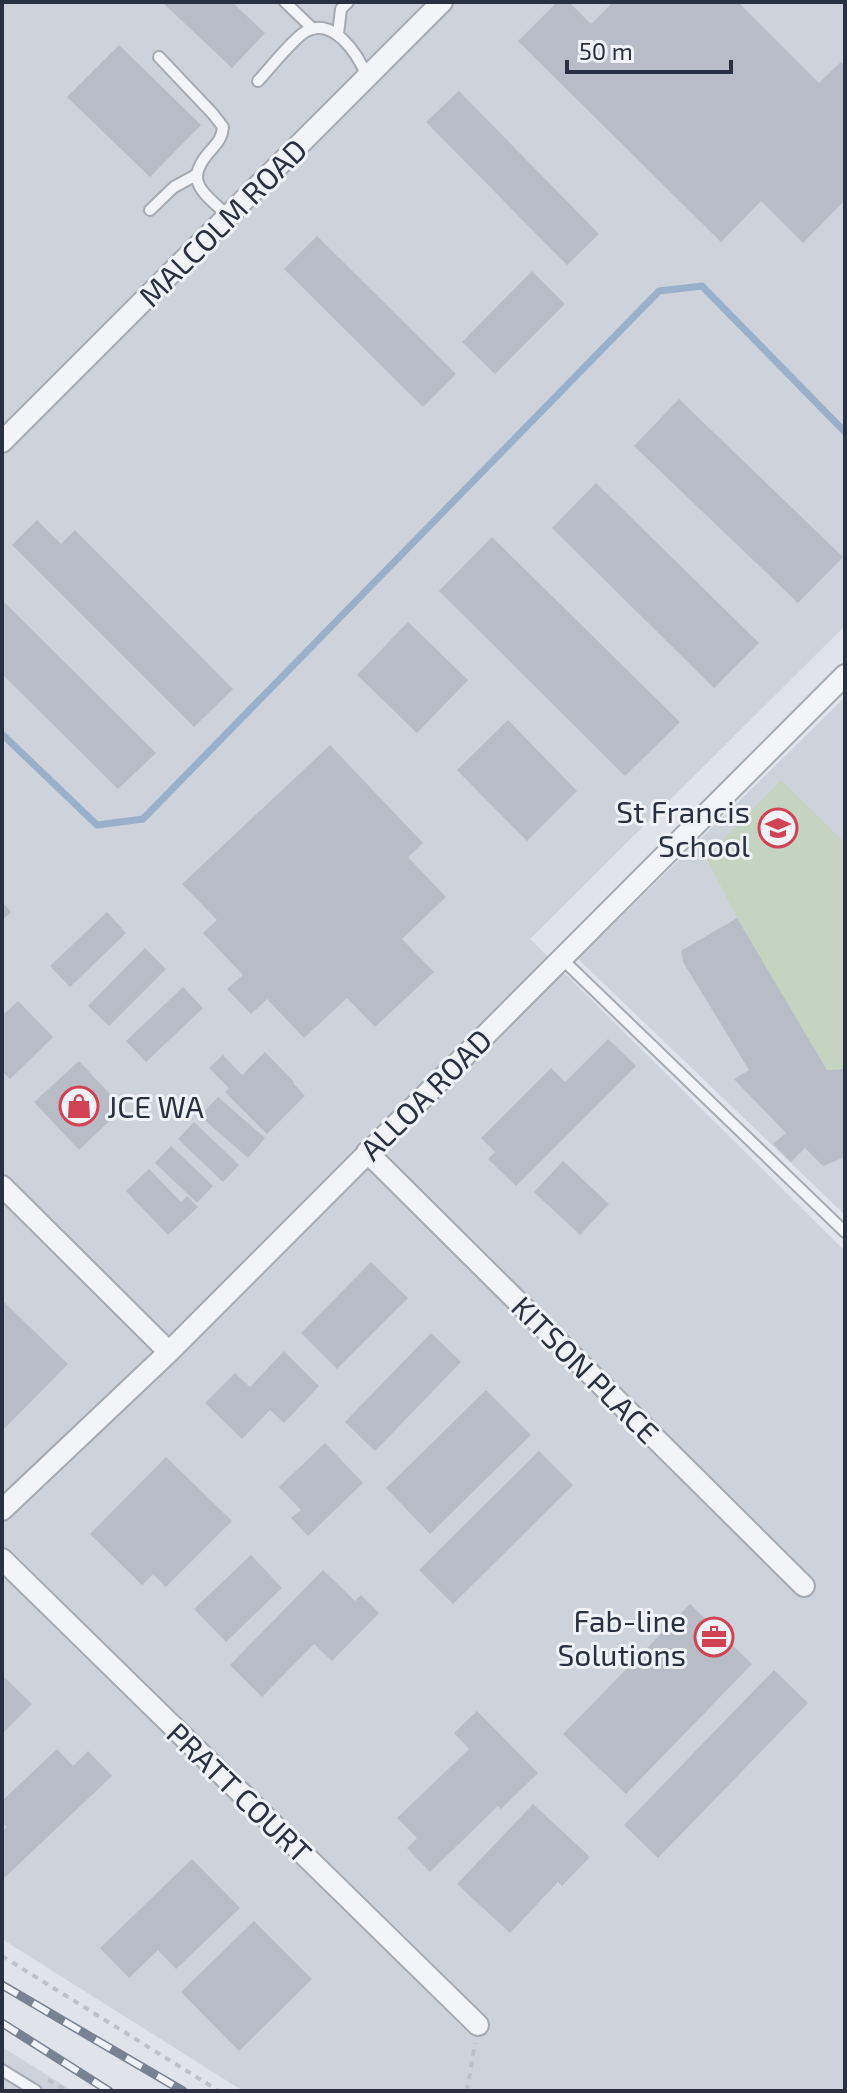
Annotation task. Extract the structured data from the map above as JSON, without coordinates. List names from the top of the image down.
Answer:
{
  "streets": {
    "street": [
      "MALCOLM ROAD",
      "ALLOA ROAD",
      "KITSON PLACE",
      "PRATT COURT"
    ]
  },
  "crossings": [
    ["ALLOA ROAD", "KITSON PLACE"]
  ],
  "places": {
    "school or university": ["St Francis School"],
    "shop": ["JCE WA"],
    "office": ["Fab-line Solutions"]
  },
  "scale_bar": "50 m"
}
